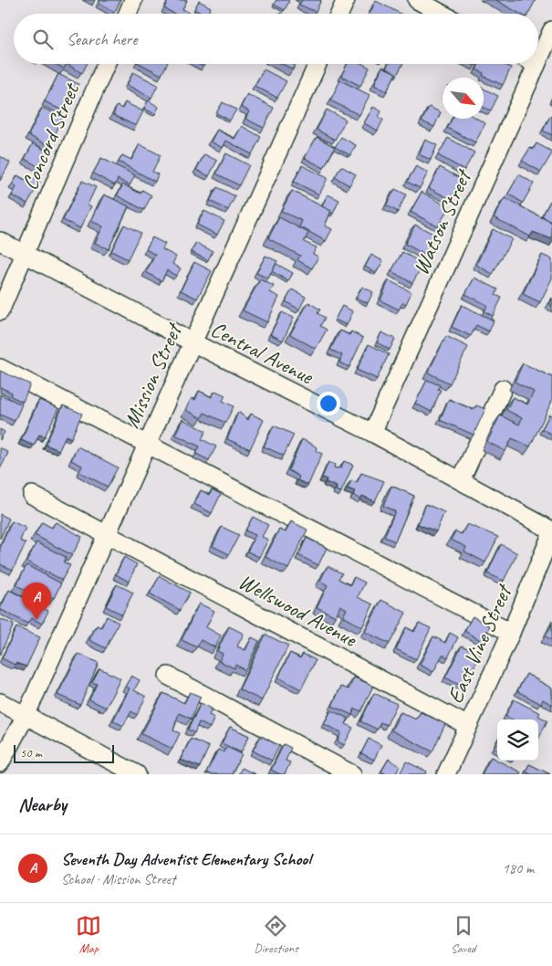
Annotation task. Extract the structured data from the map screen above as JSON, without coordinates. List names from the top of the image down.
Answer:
{
  "streets": {
    "street": [
      "Concord Street",
      "Watson Street",
      "Central Avenue",
      "Mission Street",
      "Wellswood Avenue",
      "East Vine Street"
    ]
  },
  "crossings": [
    ["Concord Street", "Central Avenue"],
    ["Watson Street", "Central Avenue"],
    ["Central Avenue", "Mission Street"],
    ["Central Avenue", "East Vine Street"],
    ["Mission Street", "Wellswood Avenue"],
    ["Wellswood Avenue", "East Vine Street"]
  ],
  "scale_bar": "50 m",
  "north": "bottom right",
  "page": {
    "search": "Search here",
    "pins": "A",
    "scale": "50 m",
    "heading": "Nearby",
    "list": [
      {
        "mark": "A",
        "name": "Seventh Day Adventist Elementary School",
        "note": "School · Mission Street",
        "value": "180 m"
      }
    ],
    "nav": ["Map", "Directions", "Saved"]
  }
}
